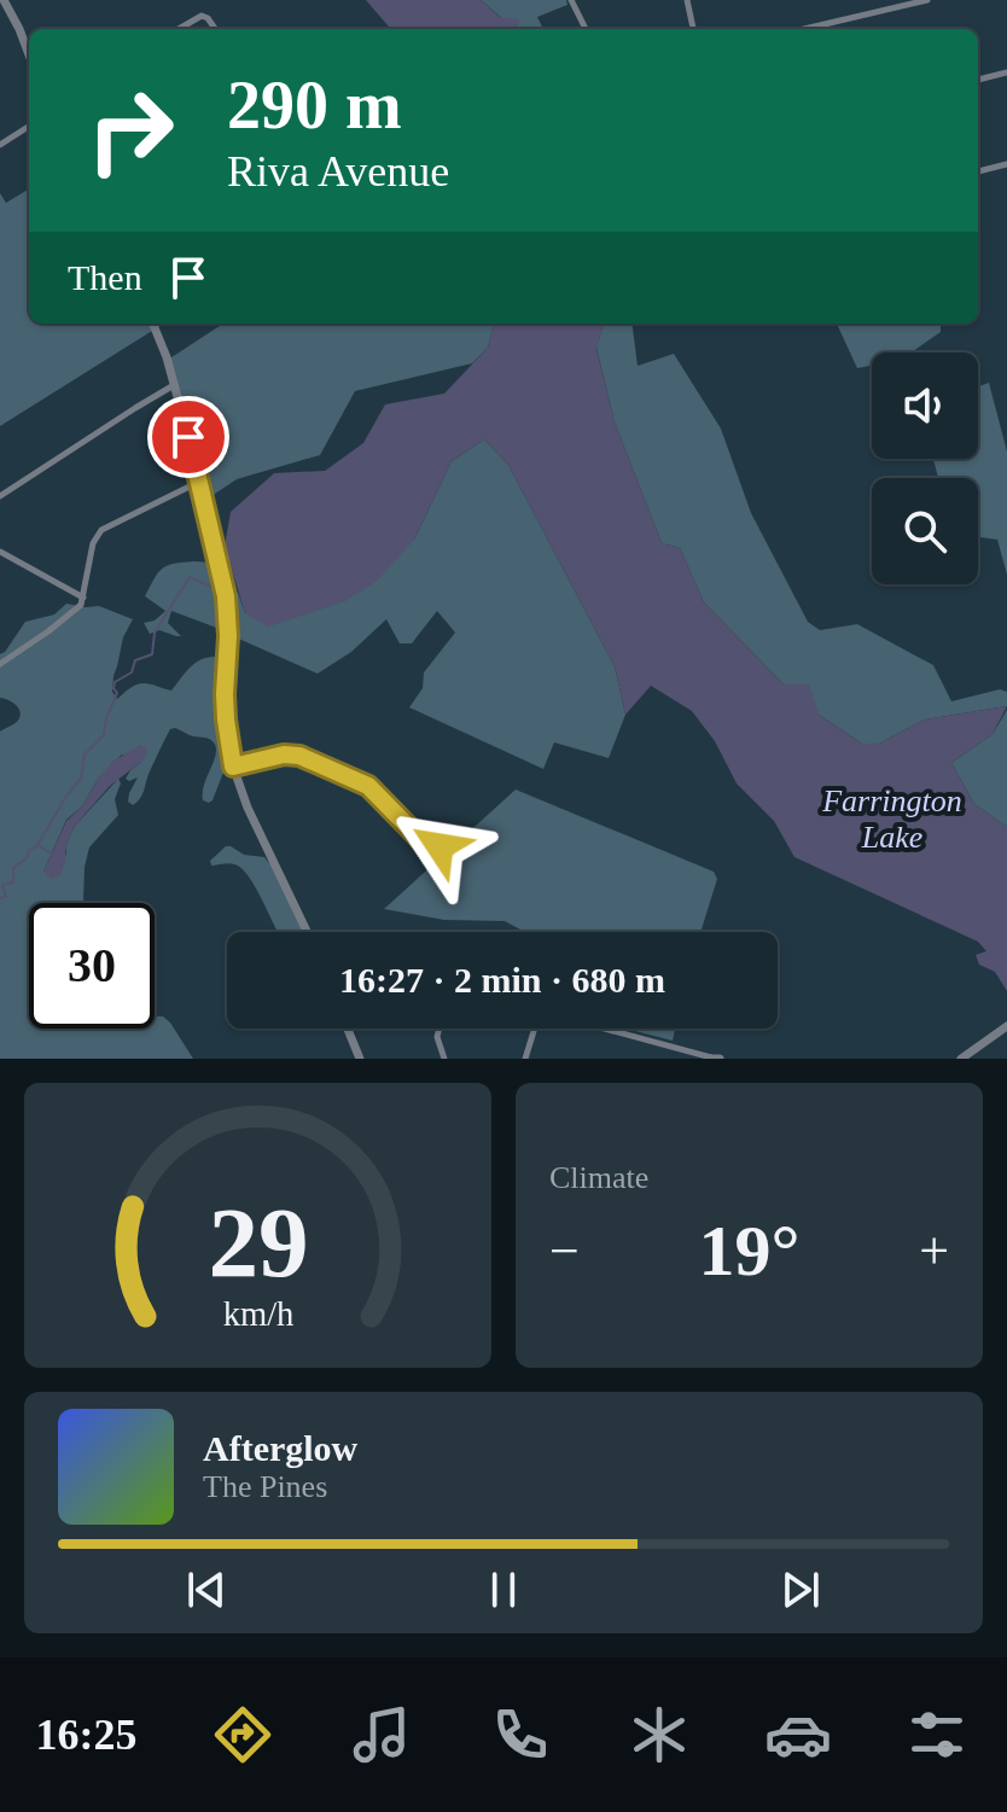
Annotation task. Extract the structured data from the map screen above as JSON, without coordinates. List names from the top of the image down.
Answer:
{
  "water": ["Farrington Lake"],
  "page": {
    "turn": ["290 m", "Riva Avenue"],
    "then": "Then",
    "limit": "30",
    "trip": "16:27 · 2 min · 680 m",
    "tile": "Climate",
    "heat": ["−", "19°", "+"],
    "song": ["Afterglow", "The Pines"],
    "tabs": "16:25",
    "gauge": ["29", "km/h"]
  }
}
